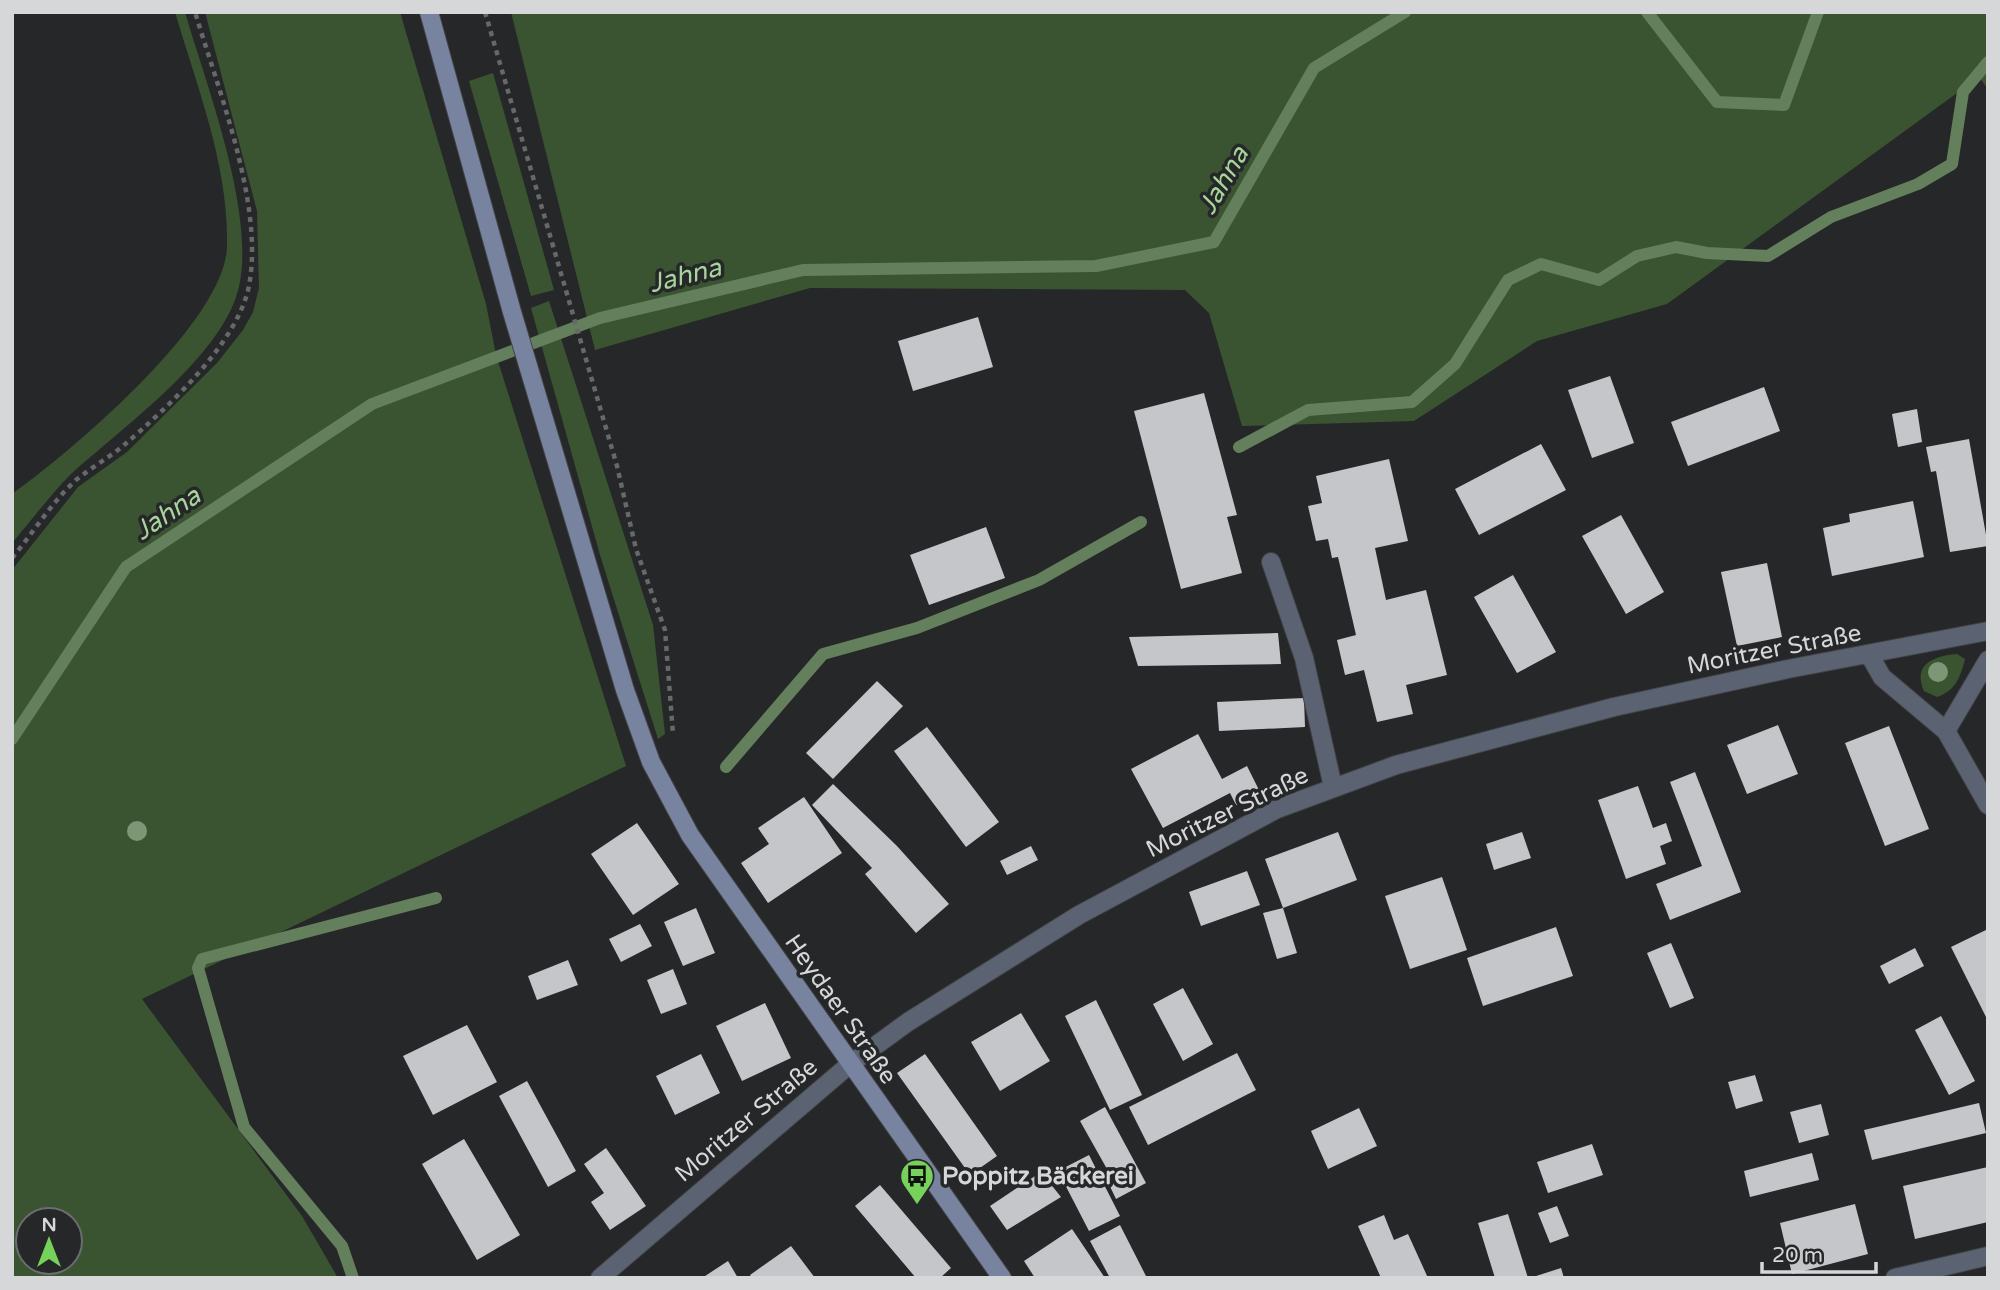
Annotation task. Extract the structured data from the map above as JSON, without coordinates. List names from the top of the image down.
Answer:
{
  "streets": {
    "main road": ["Heydaer Straße"],
    "street": ["Moritzer Straße"]
  },
  "crossings": [
    ["Moritzer Straße", "Heydaer Straße"]
  ],
  "water": ["Jahna"],
  "places": {
    "bus stop": ["Poppitz Bäckerei"]
  },
  "scale_bar": "20 m",
  "north": "top"
}
